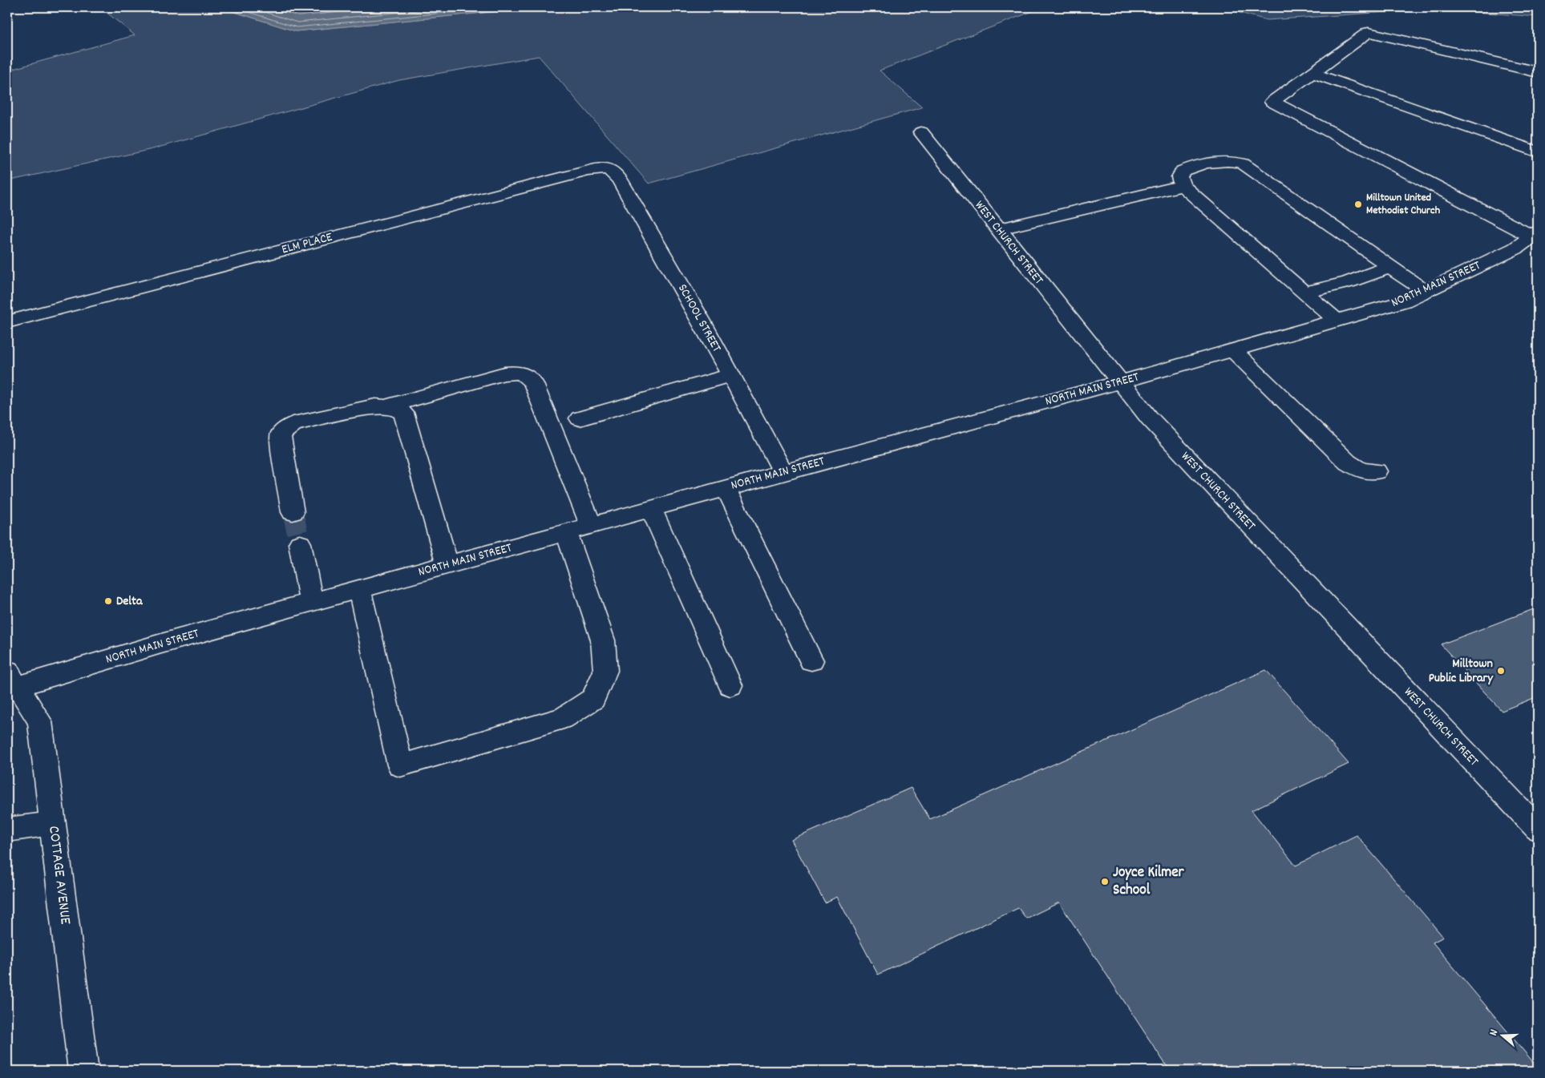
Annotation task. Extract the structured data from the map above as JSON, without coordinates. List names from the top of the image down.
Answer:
{
  "streets": {
    "street": [
      "WEST CHURCH STREET",
      "ELM PLACE",
      "NORTH MAIN STREET",
      "SCHOOL STREET",
      "COTTAGE AVENUE"
    ]
  },
  "crossings": [
    ["WEST CHURCH STREET", "NORTH MAIN STREET"],
    ["ELM PLACE", "SCHOOL STREET"],
    ["NORTH MAIN STREET", "SCHOOL STREET"],
    ["NORTH MAIN STREET", "COTTAGE AVENUE"]
  ],
  "places": [
    "Milltown United Methodist Church",
    "Delta",
    "Milltown Public Library",
    "Joyce Kilmer School"
  ],
  "north": "left"
}
